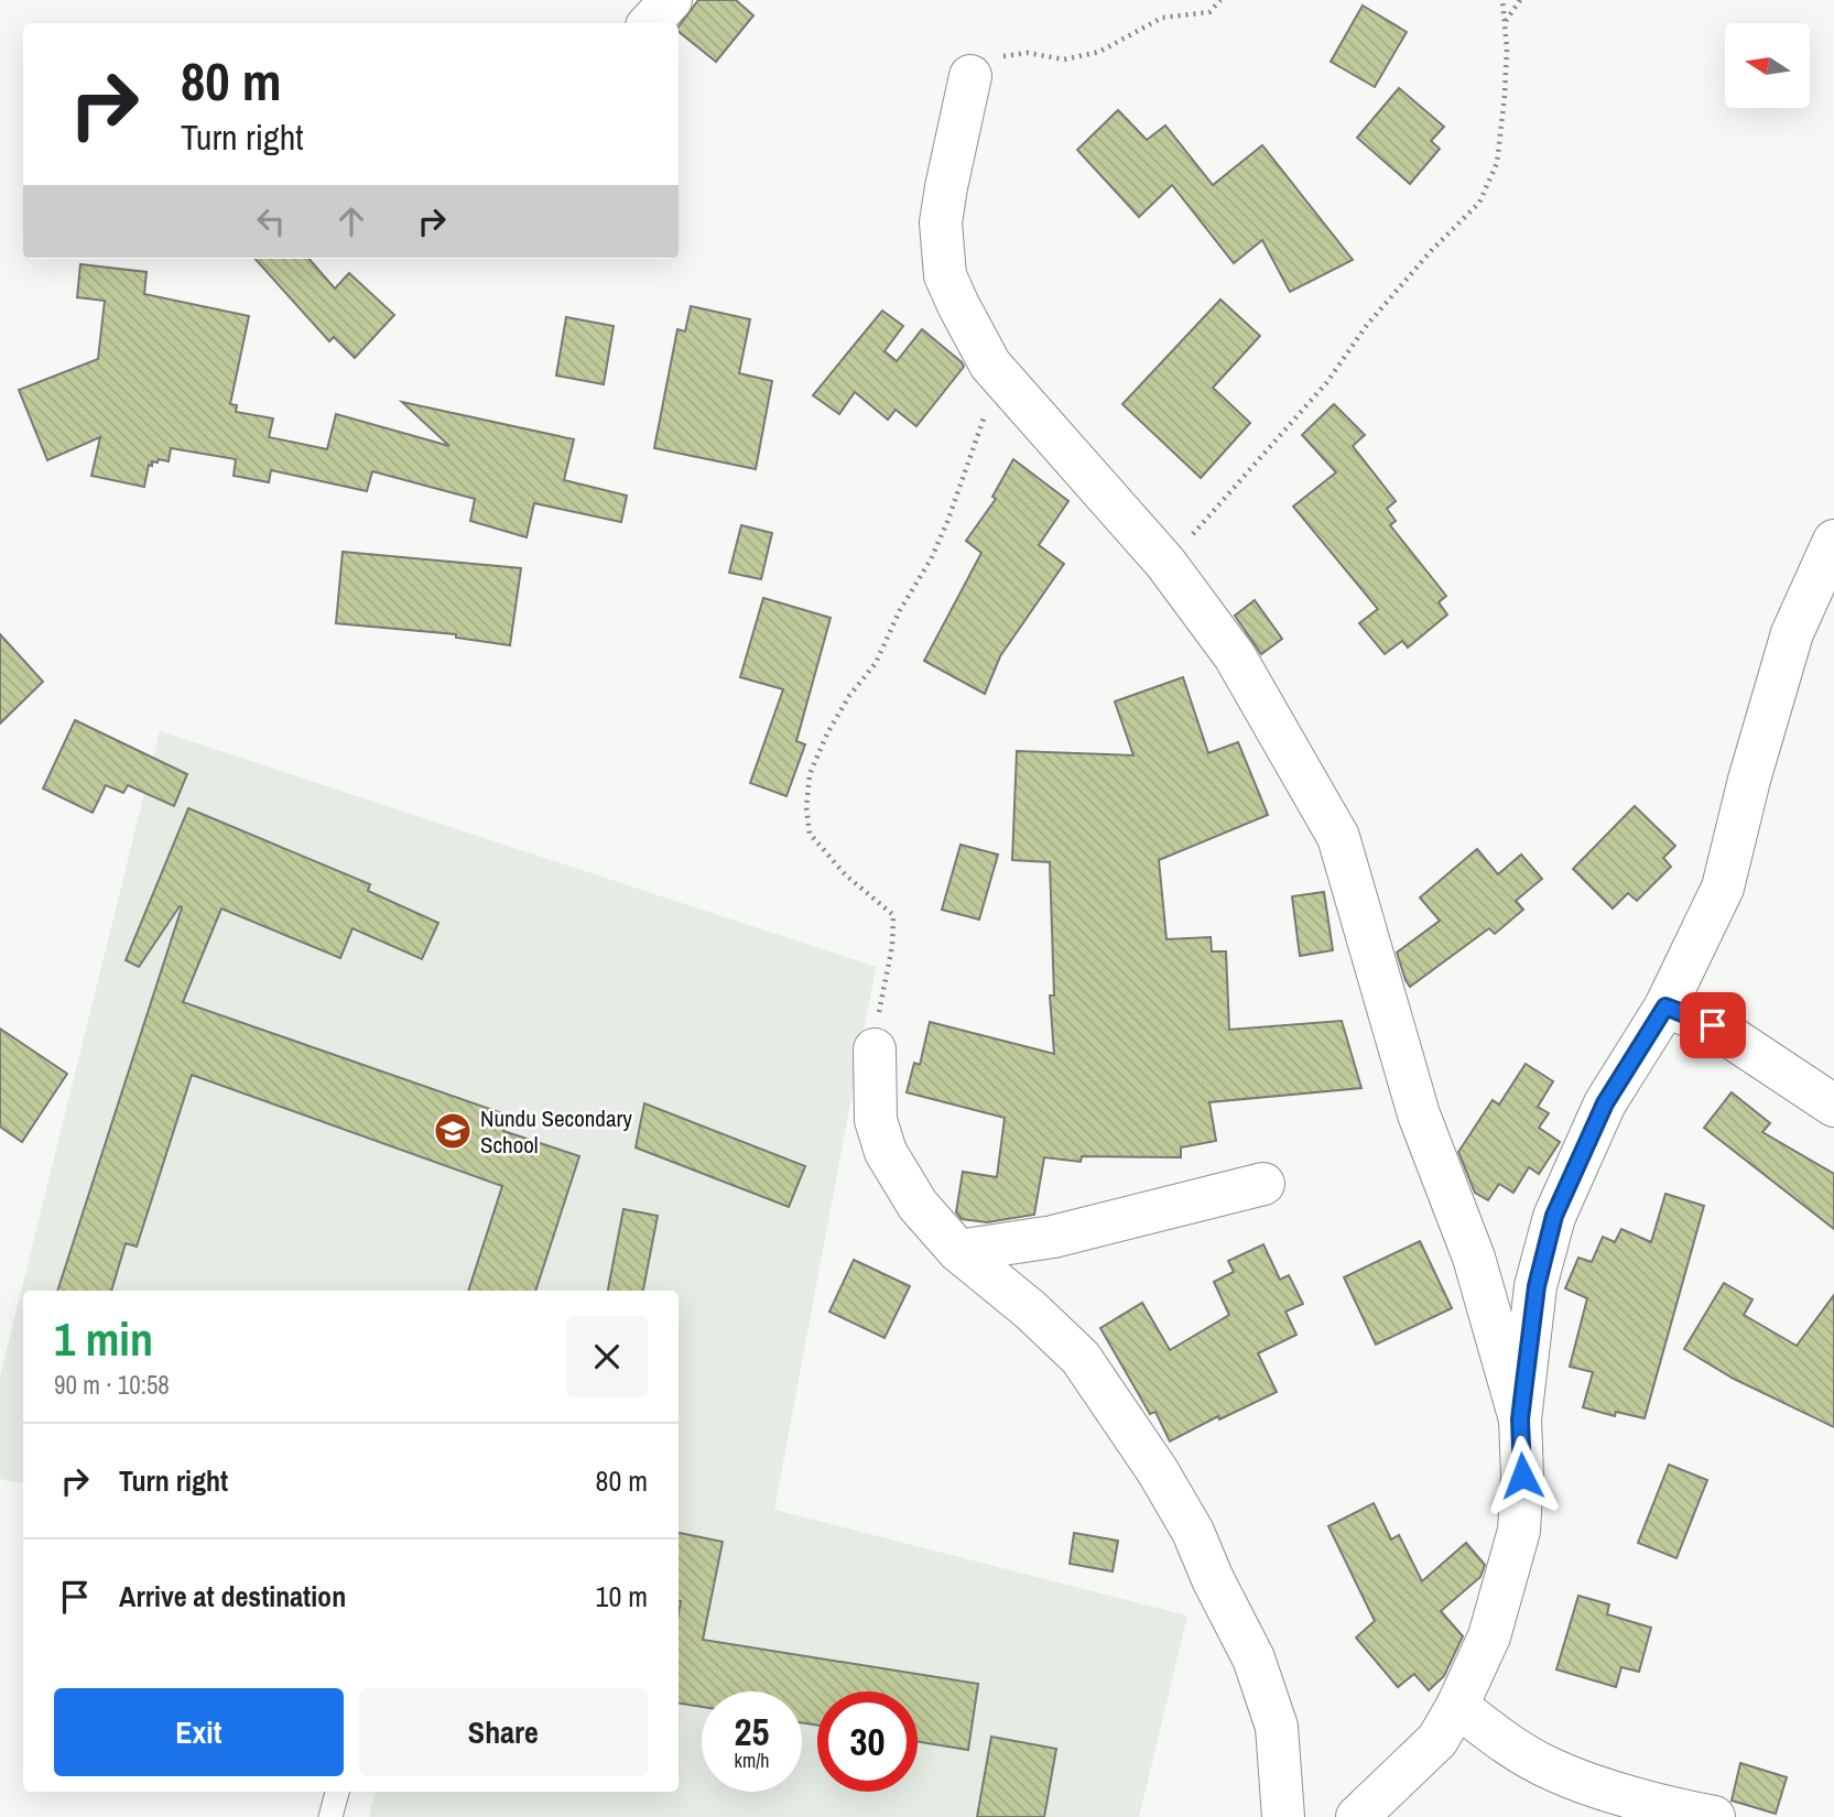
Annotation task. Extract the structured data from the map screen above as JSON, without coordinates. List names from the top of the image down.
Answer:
{
  "places": {
    "school or university": ["Nundu Secondary School"]
  },
  "north": "left",
  "page": {
    "turn": ["80 m", "Turn right"],
    "heading": ["1 min", "90 m · 10:58"],
    "list": [
      {
        "name": "Turn right",
        "value": "80 m"
      },
      {
        "name": "Arrive at destination",
        "value": "10 m"
      }
    ],
    "buttons": ["Exit", "Share"],
    "speed": "25 km/h",
    "limit": "30"
  }
}
